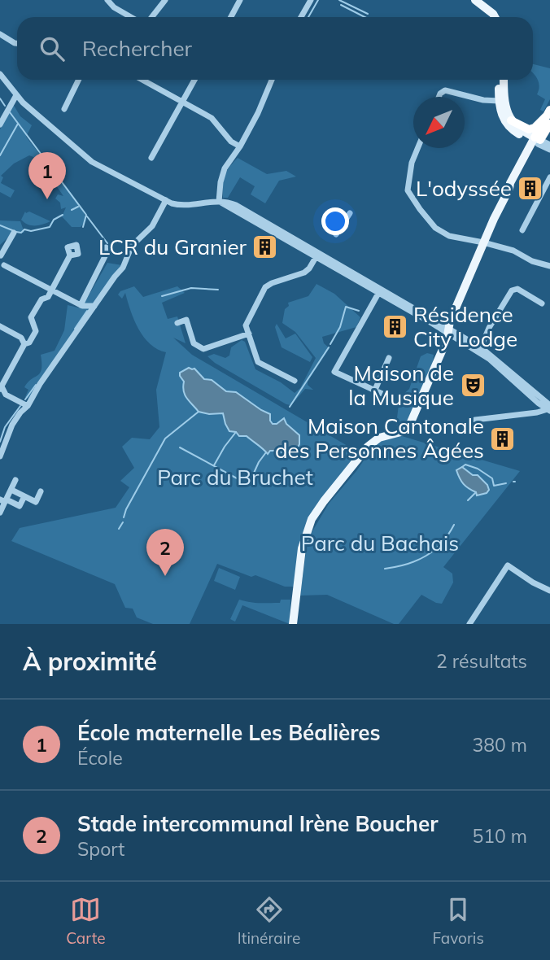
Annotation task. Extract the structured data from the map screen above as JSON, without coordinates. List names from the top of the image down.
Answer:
{
  "parks": ["Parc du Bruchet", "Parc du Bachais"],
  "places": {
    "building": [
      "L'odyssée",
      "LCR du Granier",
      "Résidence City Lodge",
      "Maison Cantonale des Personnes Âgées"
    ],
    "theatre": ["Maison de la Musique"]
  },
  "north": "bottom left",
  "page": {
    "search": "Rechercher",
    "pins": ["1", "2"],
    "heading": ["À proximité", "2 résultats"],
    "list": [
      {
        "mark": "1",
        "name": "École maternelle Les Béalières",
        "note": "École",
        "value": "380 m"
      },
      {
        "mark": "2",
        "name": "Stade intercommunal Irène Boucher",
        "note": "Sport",
        "value": "510 m"
      }
    ],
    "nav": ["Carte", "Itinéraire", "Favoris"]
  }
}
